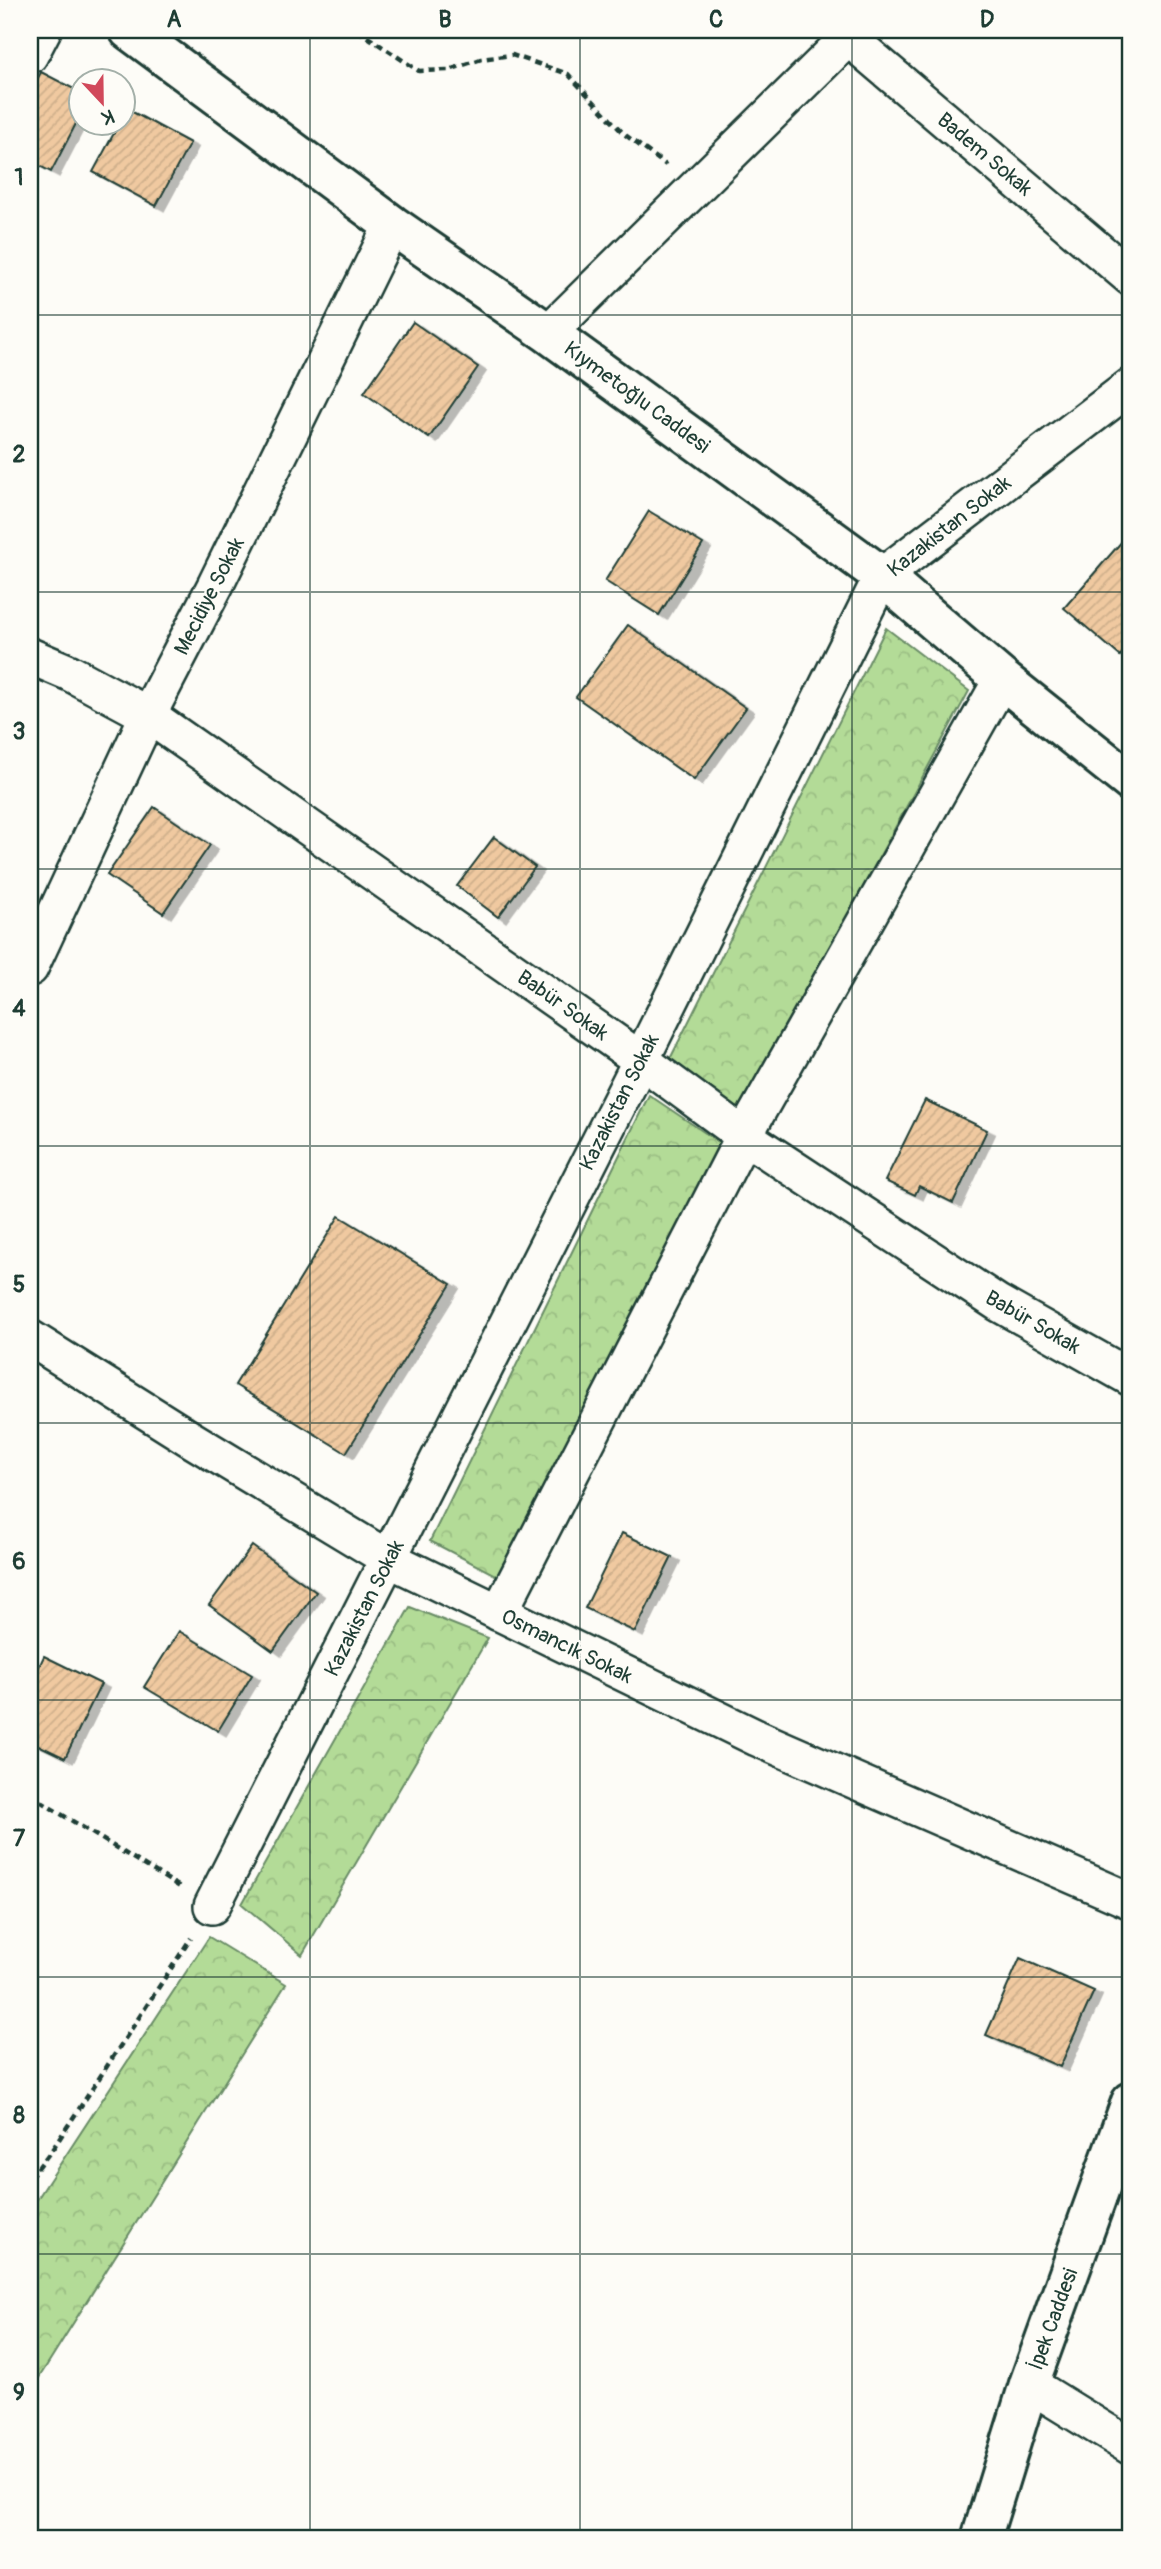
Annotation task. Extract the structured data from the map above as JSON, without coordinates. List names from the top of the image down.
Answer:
{
  "streets": {
    "street": [
      "Badem Sokak",
      "Kıymetoğlu Caddesi",
      "Kazakistan Sokak",
      "Mecidiye Sokak",
      "Babür Sokak",
      "Osmancık Sokak",
      "İpek Caddesi"
    ]
  },
  "crossings": [
    ["Kıymetoğlu Caddesi", "Kazakistan Sokak"],
    ["Kıymetoğlu Caddesi", "Mecidiye Sokak"],
    ["Kazakistan Sokak", "Babür Sokak"],
    ["Kazakistan Sokak", "Osmancık Sokak"],
    ["Mecidiye Sokak", "Babür Sokak"]
  ],
  "north": "bottom",
  "grid": {
    "columns": [
      "A",
      "B",
      "C",
      "D"
    ],
    "rows": [
      "1",
      "2",
      "3",
      "4",
      "5",
      "6",
      "7",
      "8",
      "9"
    ]
  }
}
